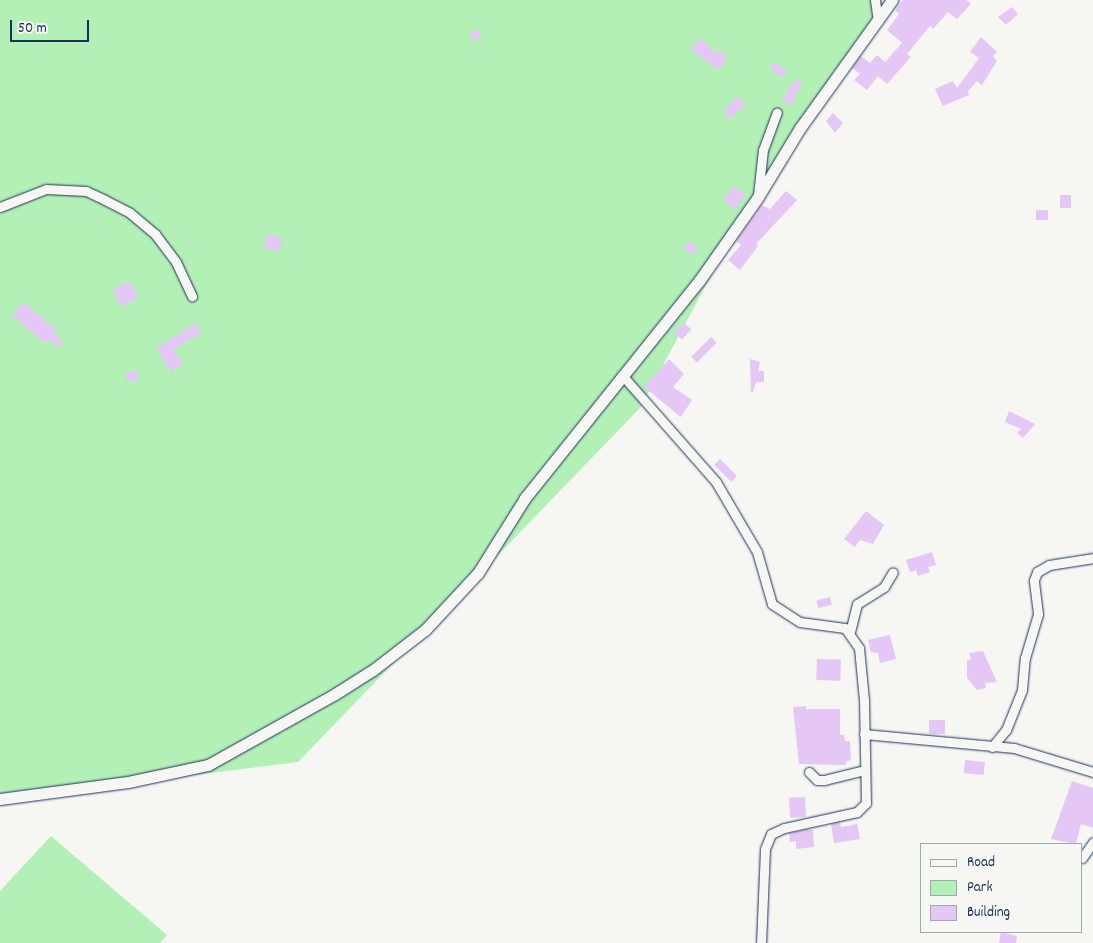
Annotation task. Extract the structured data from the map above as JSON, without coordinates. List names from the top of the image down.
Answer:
{
  "legend": ["Road", "Park", "Building"],
  "scale_bar": "50 m"
}
